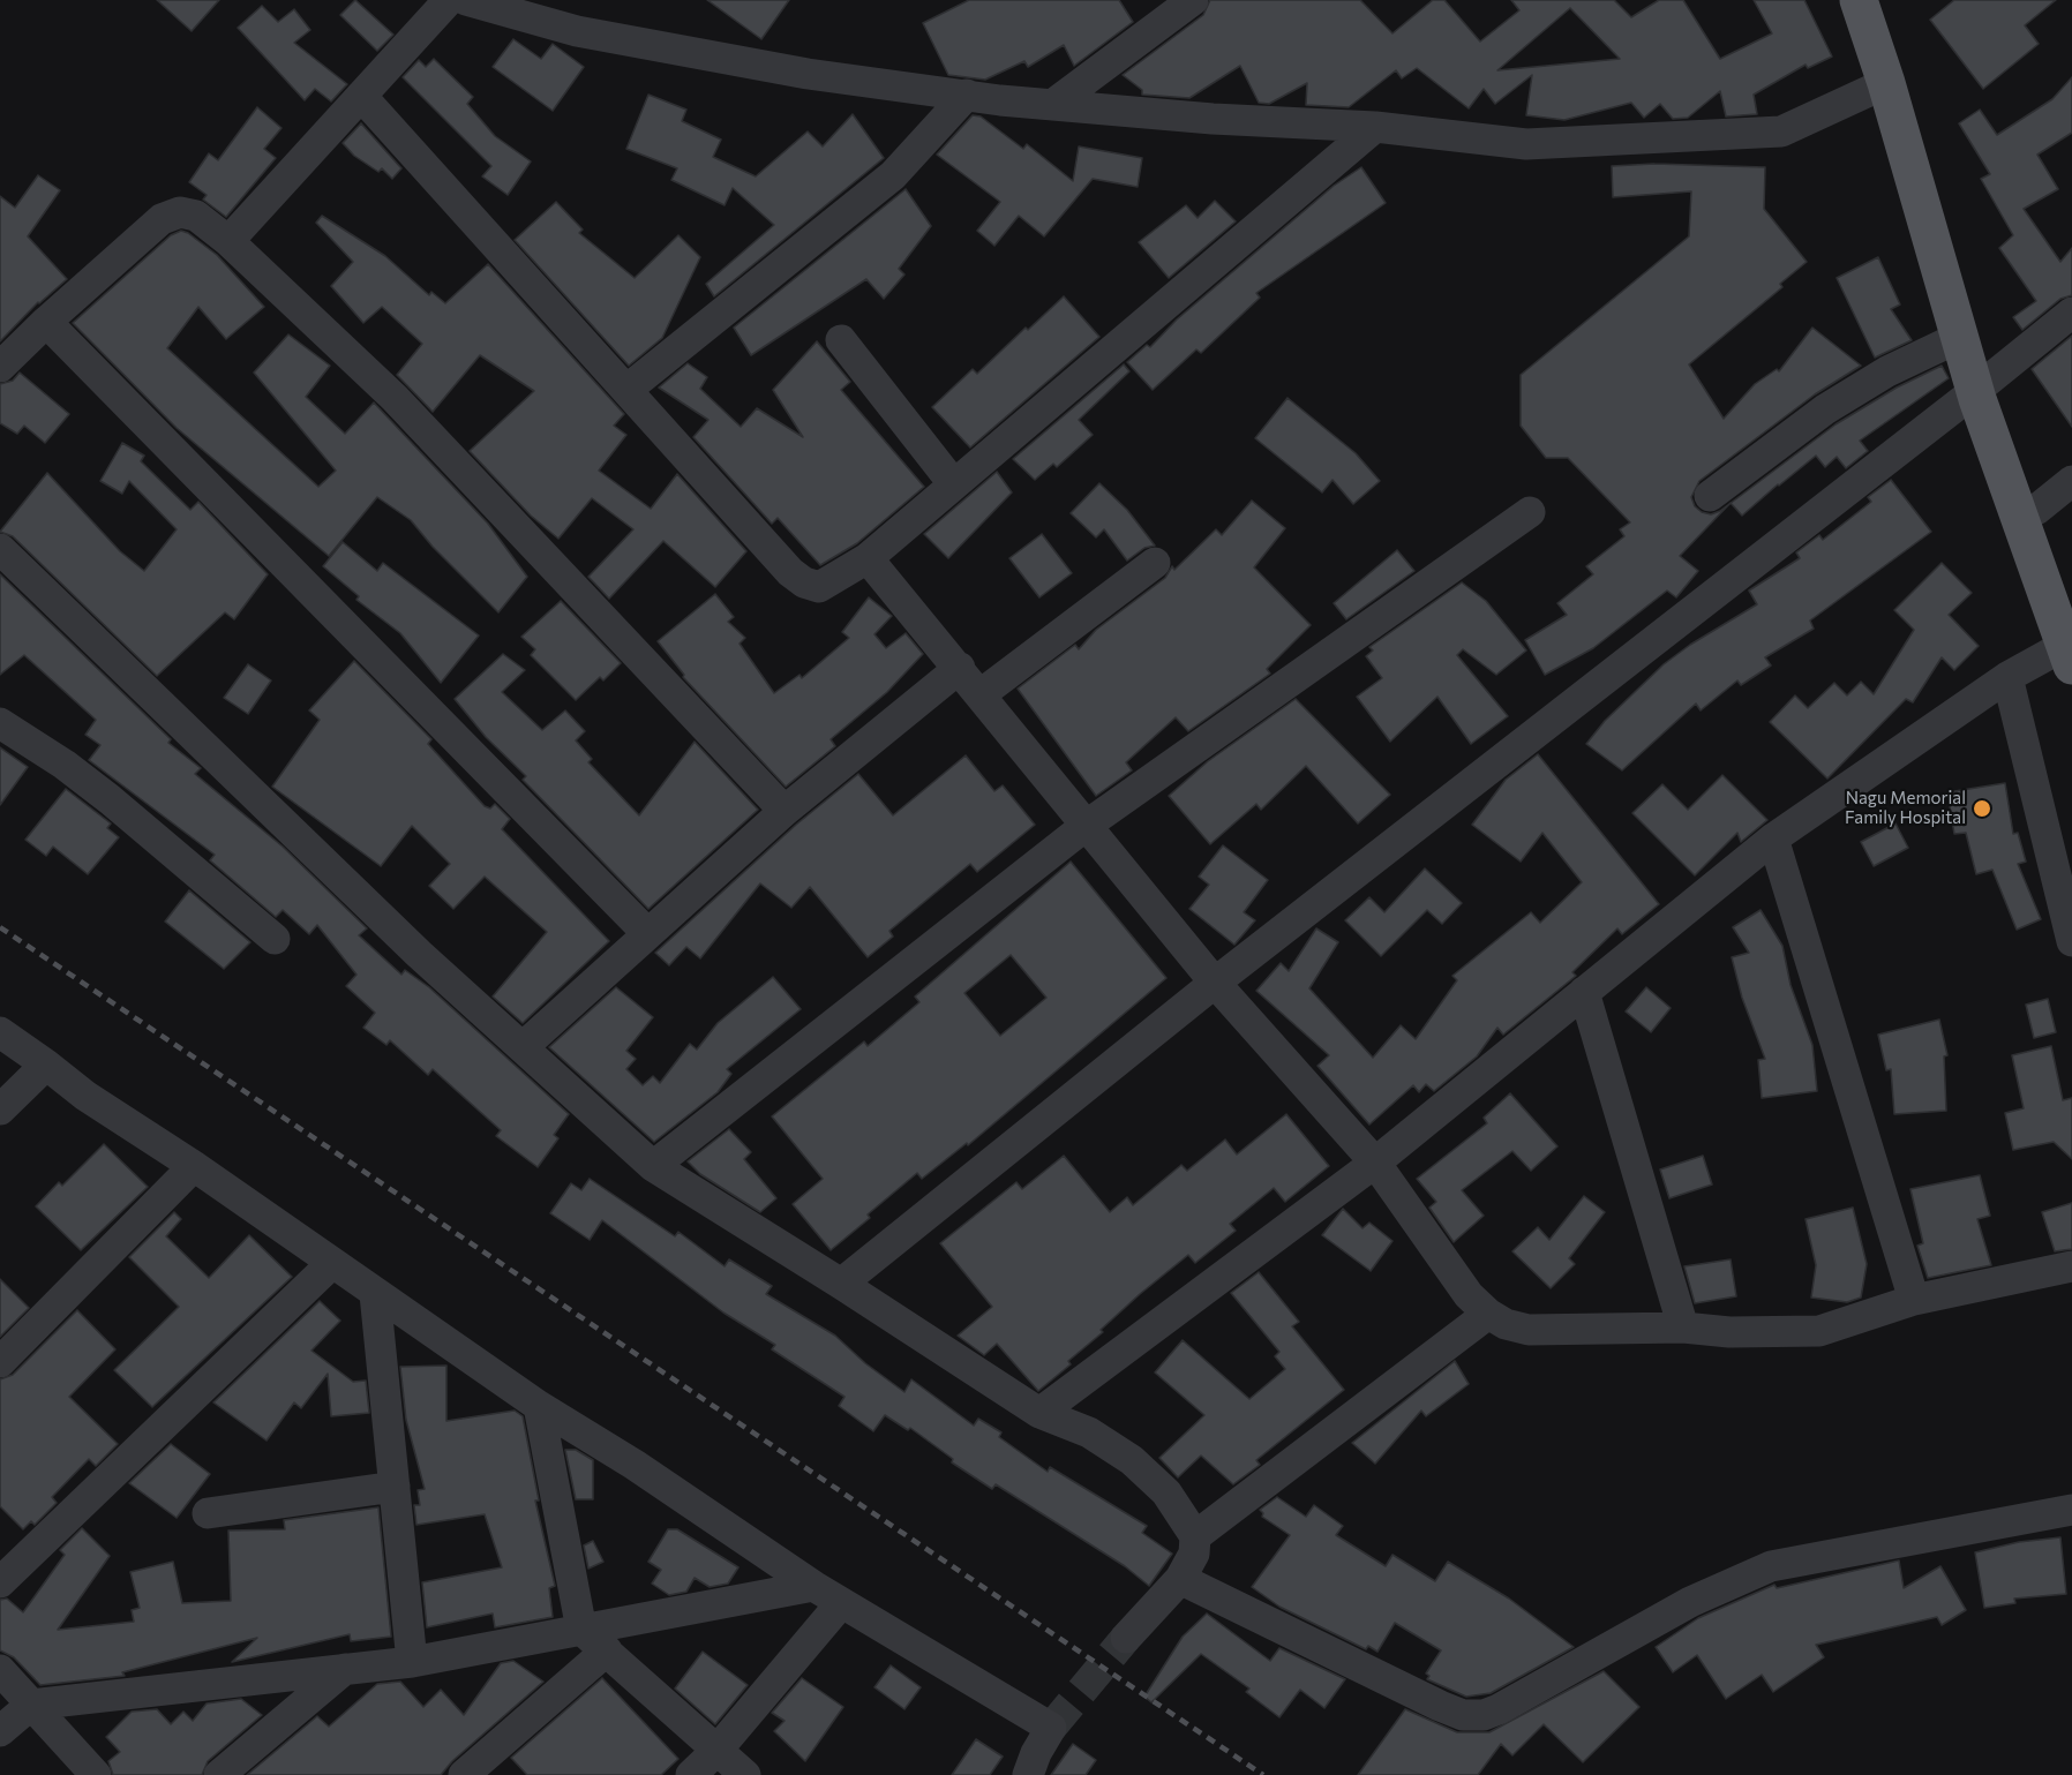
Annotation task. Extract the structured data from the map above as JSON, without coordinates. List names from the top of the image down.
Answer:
{
  "places": ["Nagu Memorial Family Hospital"]
}
